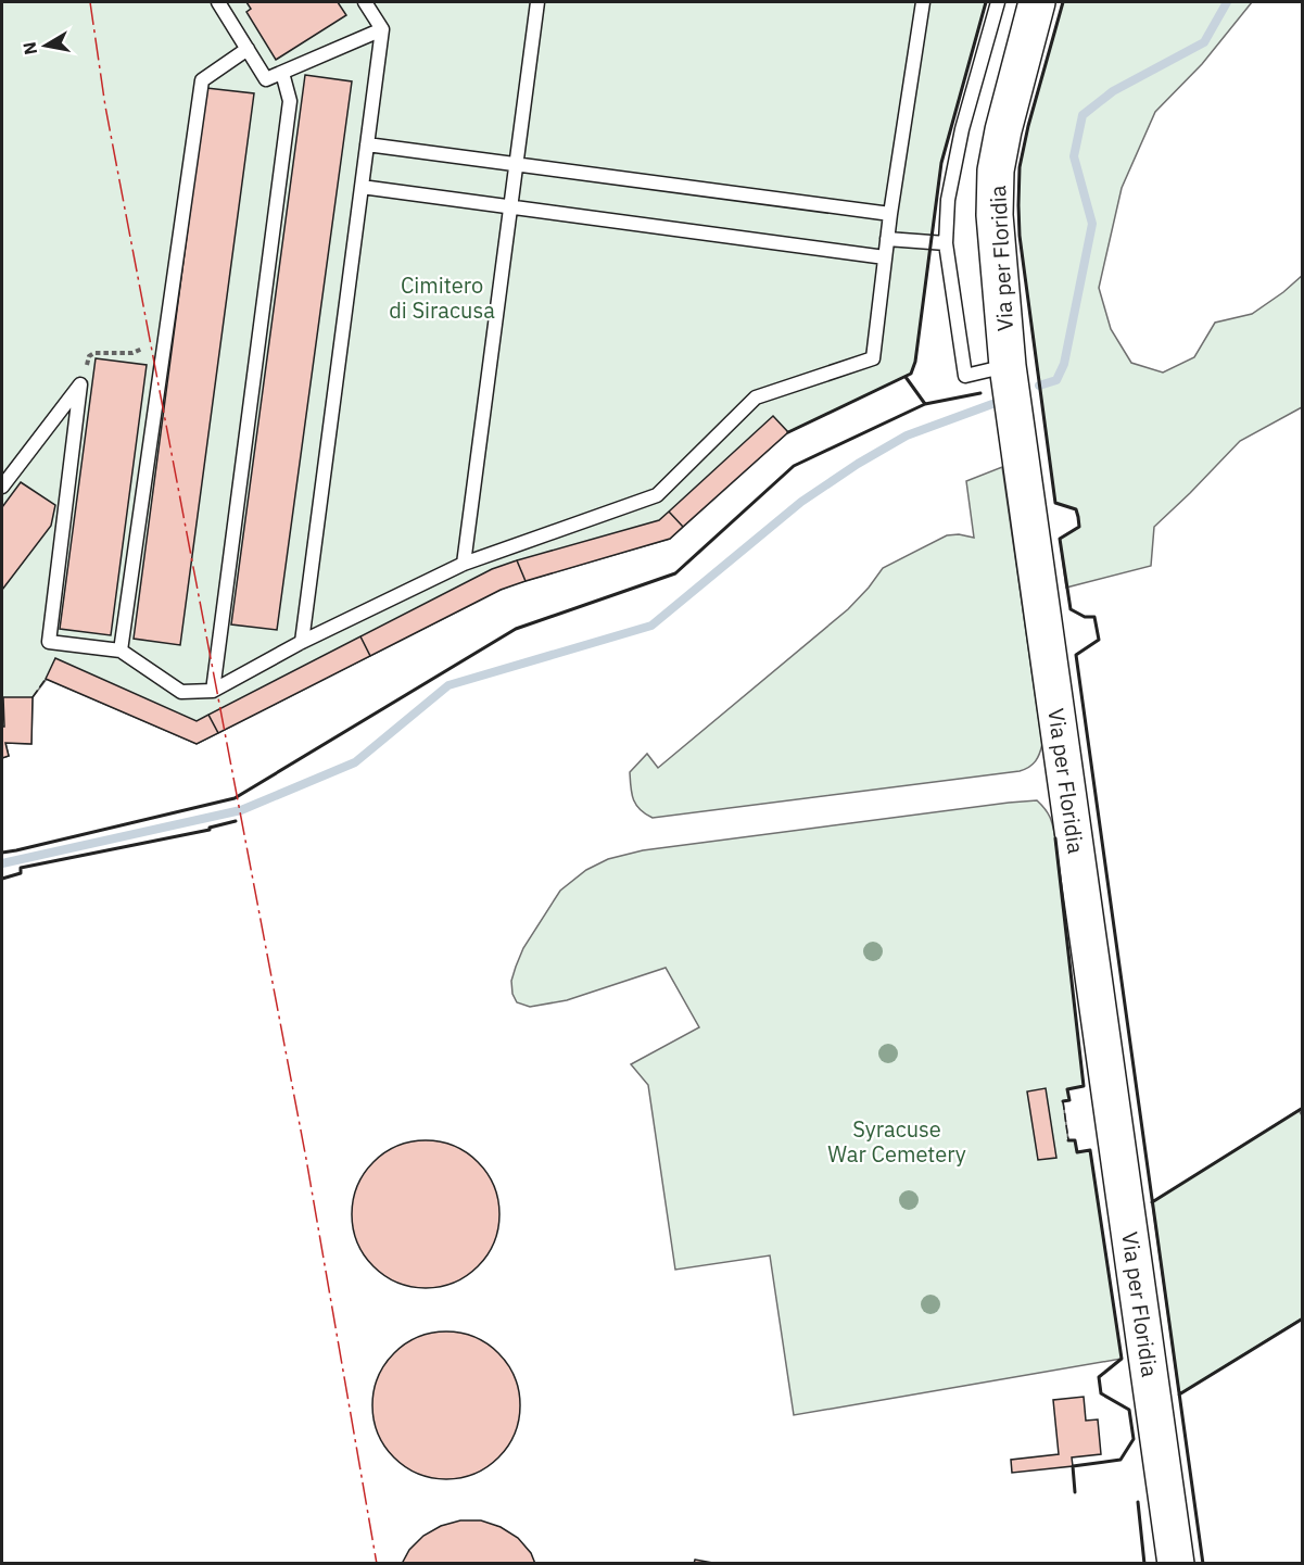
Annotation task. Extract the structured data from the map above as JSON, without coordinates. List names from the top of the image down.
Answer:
{
  "streets": {
    "main road": ["Via per Floridia"]
  },
  "parks": ["Cimitero di Siracusa", "Syracuse War Cemetery"],
  "north": "left"
}
